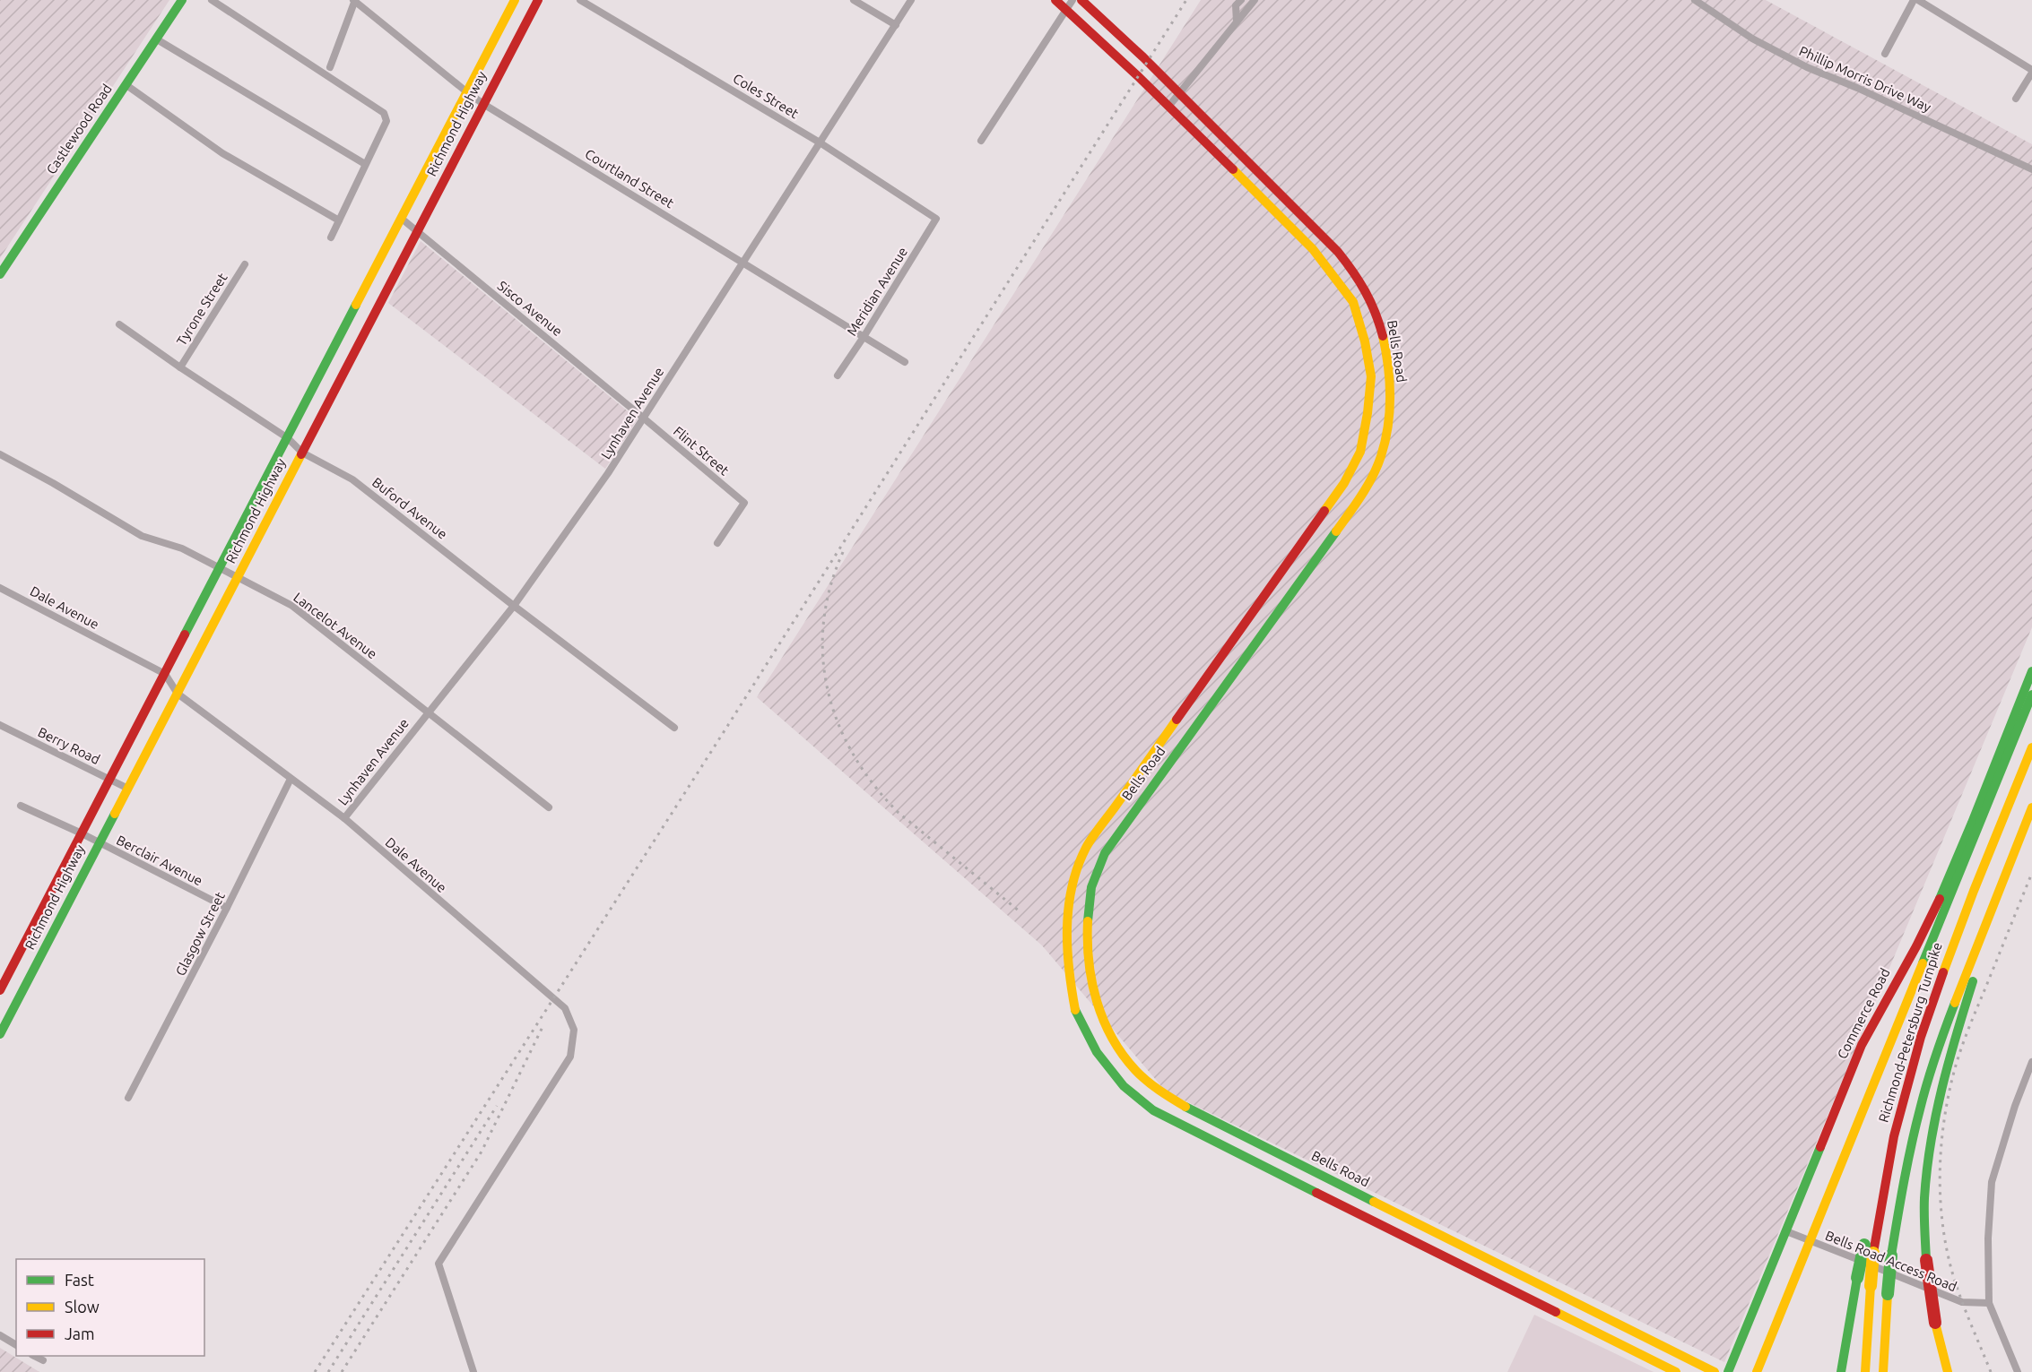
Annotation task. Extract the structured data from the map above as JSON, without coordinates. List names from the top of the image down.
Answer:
{
  "streets": {
    "main road": [
      "Richmond Highway",
      "Castlewood Road",
      "Bells Road",
      "Commerce Road",
      "Richmond-Petersburg Turnpike"
    ],
    "street": [
      "Phillip Morris Drive Way",
      "Coles Street",
      "Courtland Street",
      "Meridian Avenue",
      "Sisco Avenue",
      "Tyrone Street",
      "Lynhaven Avenue",
      "Flint Street",
      "Buford Avenue",
      "Dale Avenue",
      "Lancelot Avenue",
      "Berry Road",
      "Berclair Avenue",
      "Glasgow Street",
      "Bells Road Access Road"
    ]
  },
  "crossings": [
    ["Coles Street", "Meridian Avenue"],
    ["Coles Street", "Lynhaven Avenue"],
    ["Richmond Highway", "Courtland Street"],
    ["Richmond Highway", "Sisco Avenue"],
    ["Richmond Highway", "Buford Avenue"],
    ["Richmond Highway", "Dale Avenue"],
    ["Richmond Highway", "Lancelot Avenue"],
    ["Richmond Highway", "Berry Road"],
    ["Richmond Highway", "Berclair Avenue"],
    ["Courtland Street", "Meridian Avenue"],
    ["Courtland Street", "Lynhaven Avenue"],
    ["Sisco Avenue", "Lynhaven Avenue"],
    ["Sisco Avenue", "Flint Street"],
    ["Tyrone Street", "Buford Avenue"],
    ["Lynhaven Avenue", "Flint Street"],
    ["Lynhaven Avenue", "Buford Avenue"],
    ["Lynhaven Avenue", "Dale Avenue"],
    ["Lynhaven Avenue", "Lancelot Avenue"],
    ["Dale Avenue", "Glasgow Street"],
    ["Berclair Avenue", "Glasgow Street"],
    ["Commerce Road", "Bells Road Access Road"]
  ],
  "legend": ["Fast", "Slow", "Jam"]
}
